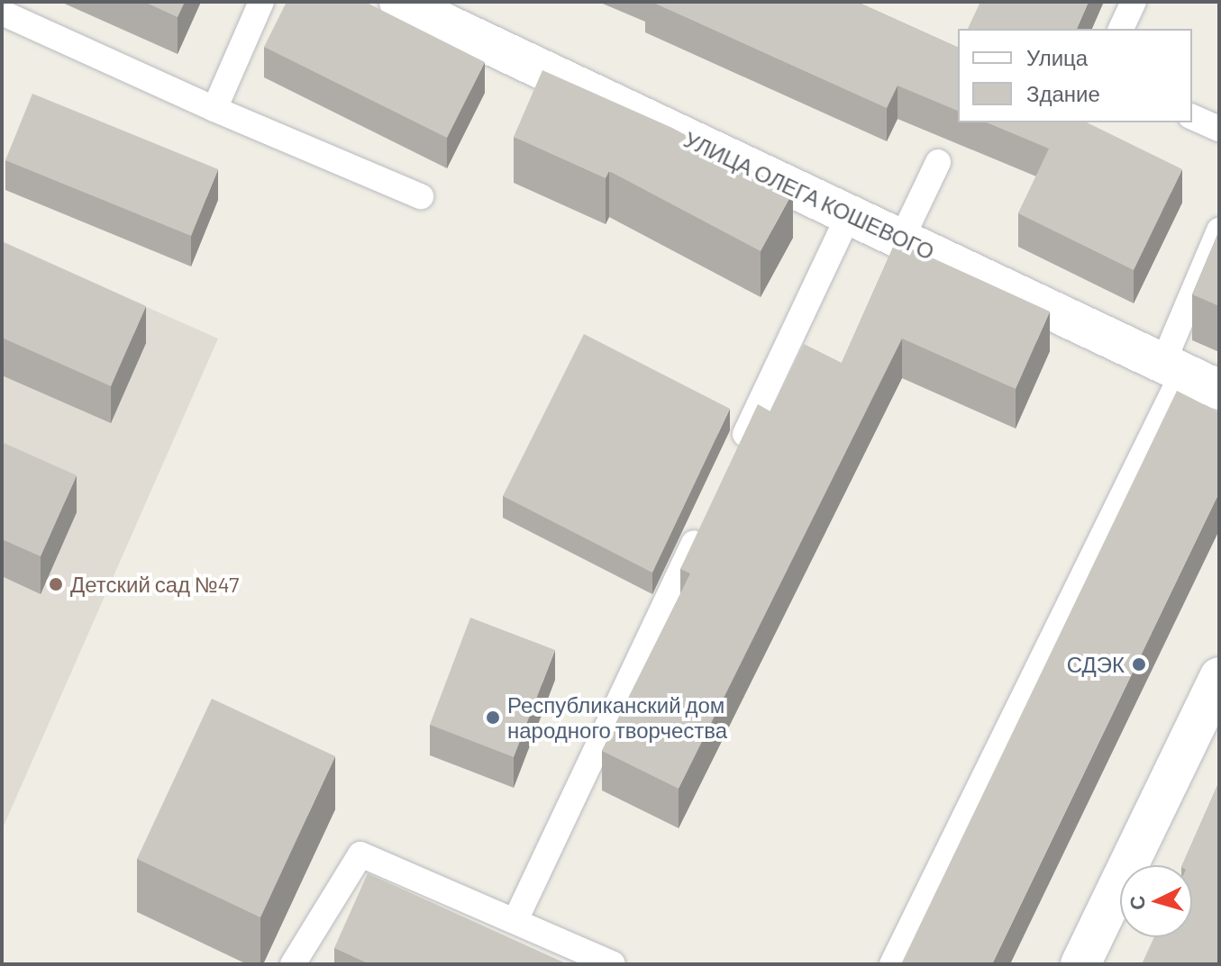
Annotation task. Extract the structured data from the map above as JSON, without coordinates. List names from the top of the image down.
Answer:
{
  "streets": {
    "street": ["УЛИЦА ОЛЕГА КОШЕВОГО"]
  },
  "places": ["Детский сад №47", "СДЭК", "Республиканский дом народного творчества"],
  "legend": ["Улица", "Здание"],
  "north": "left"
}
